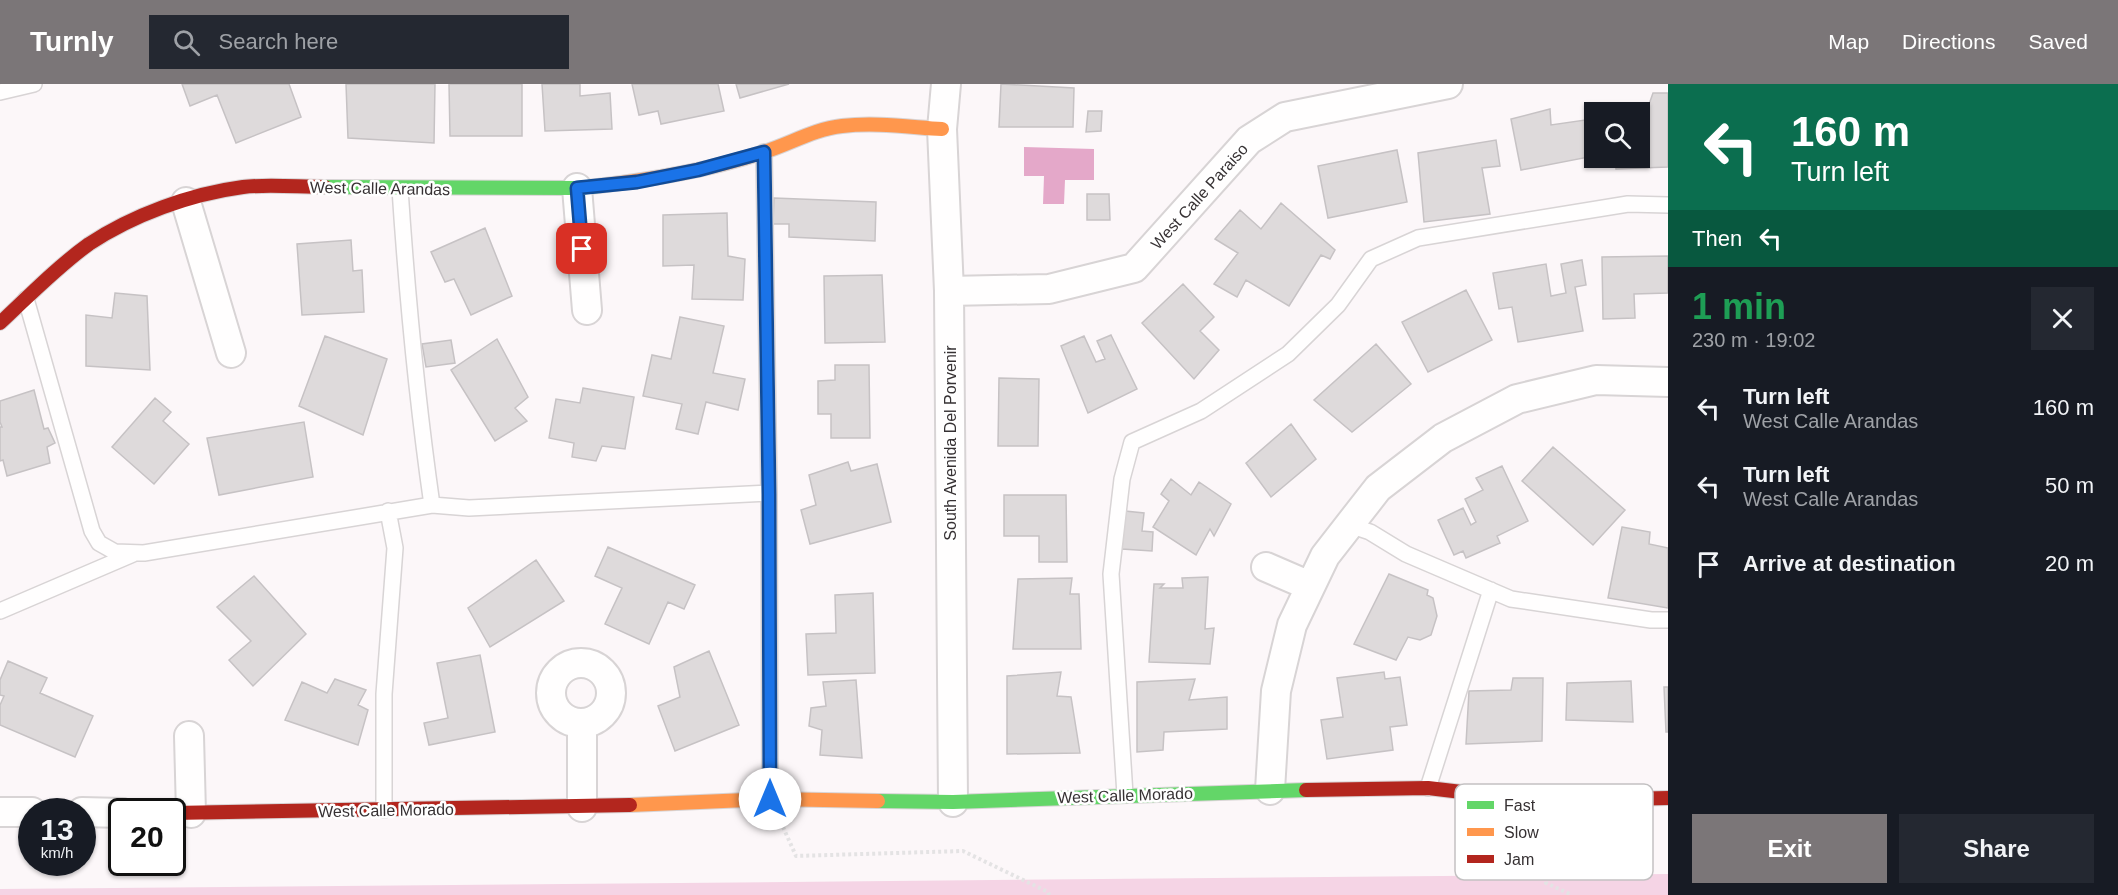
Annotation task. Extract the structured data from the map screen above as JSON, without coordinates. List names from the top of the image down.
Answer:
{
  "streets": {
    "street": [
      "West Calle Arandas",
      "West Calle Paraiso",
      "South Avenida Del Porvenir",
      "West Calle Morado"
    ]
  },
  "crossings": [
    ["West Calle Arandas", "South Avenida Del Porvenir"],
    ["West Calle Paraiso", "South Avenida Del Porvenir"],
    ["South Avenida Del Porvenir", "West Calle Morado"]
  ],
  "legend": ["Fast", "Slow", "Jam"],
  "page": {
    "header": "Turnly",
    "search": "Search here",
    "nav": ["Map", "Directions", "Saved"],
    "turn": ["160 m", "Turn left"],
    "then": "Then",
    "heading": ["1 min", "230 m · 19:02"],
    "list": [
      {
        "name": "Turn left",
        "note": "West Calle Arandas",
        "value": "160 m"
      },
      {
        "name": "Turn left",
        "note": "West Calle Arandas",
        "value": "50 m"
      },
      {
        "name": "Arrive at destination",
        "value": "20 m"
      }
    ],
    "speed": "13 km/h",
    "limit": "20",
    "buttons": ["Exit", "Share"]
  }
}
